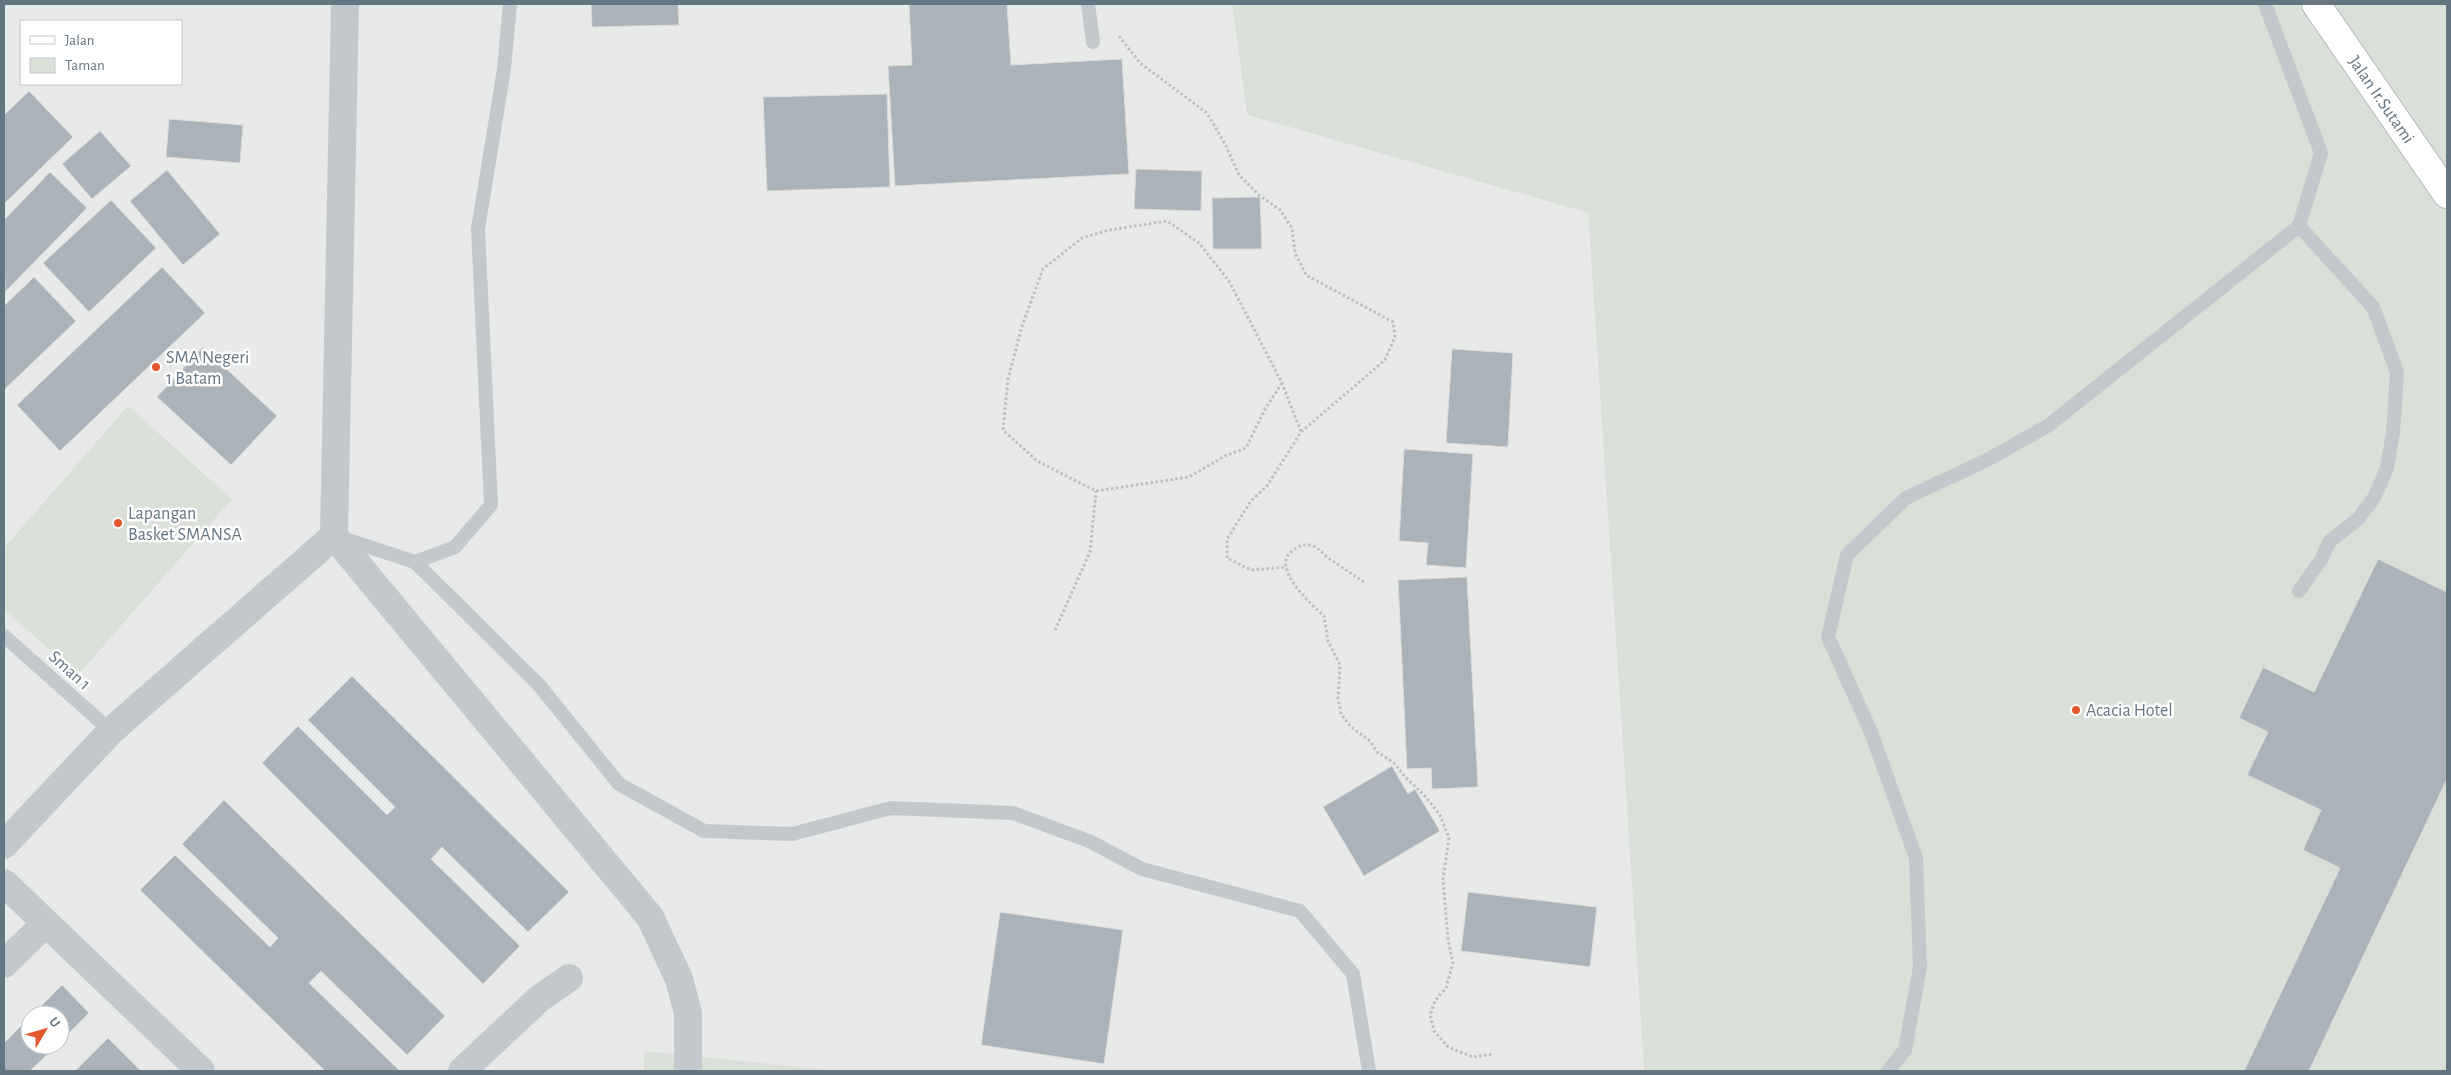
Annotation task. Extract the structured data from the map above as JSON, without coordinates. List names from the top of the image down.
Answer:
{
  "streets": {
    "street": ["Jalan Ir.Sutami"],
    "lane": ["Sman 1"]
  },
  "places": ["SMA Negeri 1 Batam", "Lapangan Basket SMANSA", "Acacia Hotel"],
  "legend": ["Jalan", "Taman"],
  "north": "top right"
}
